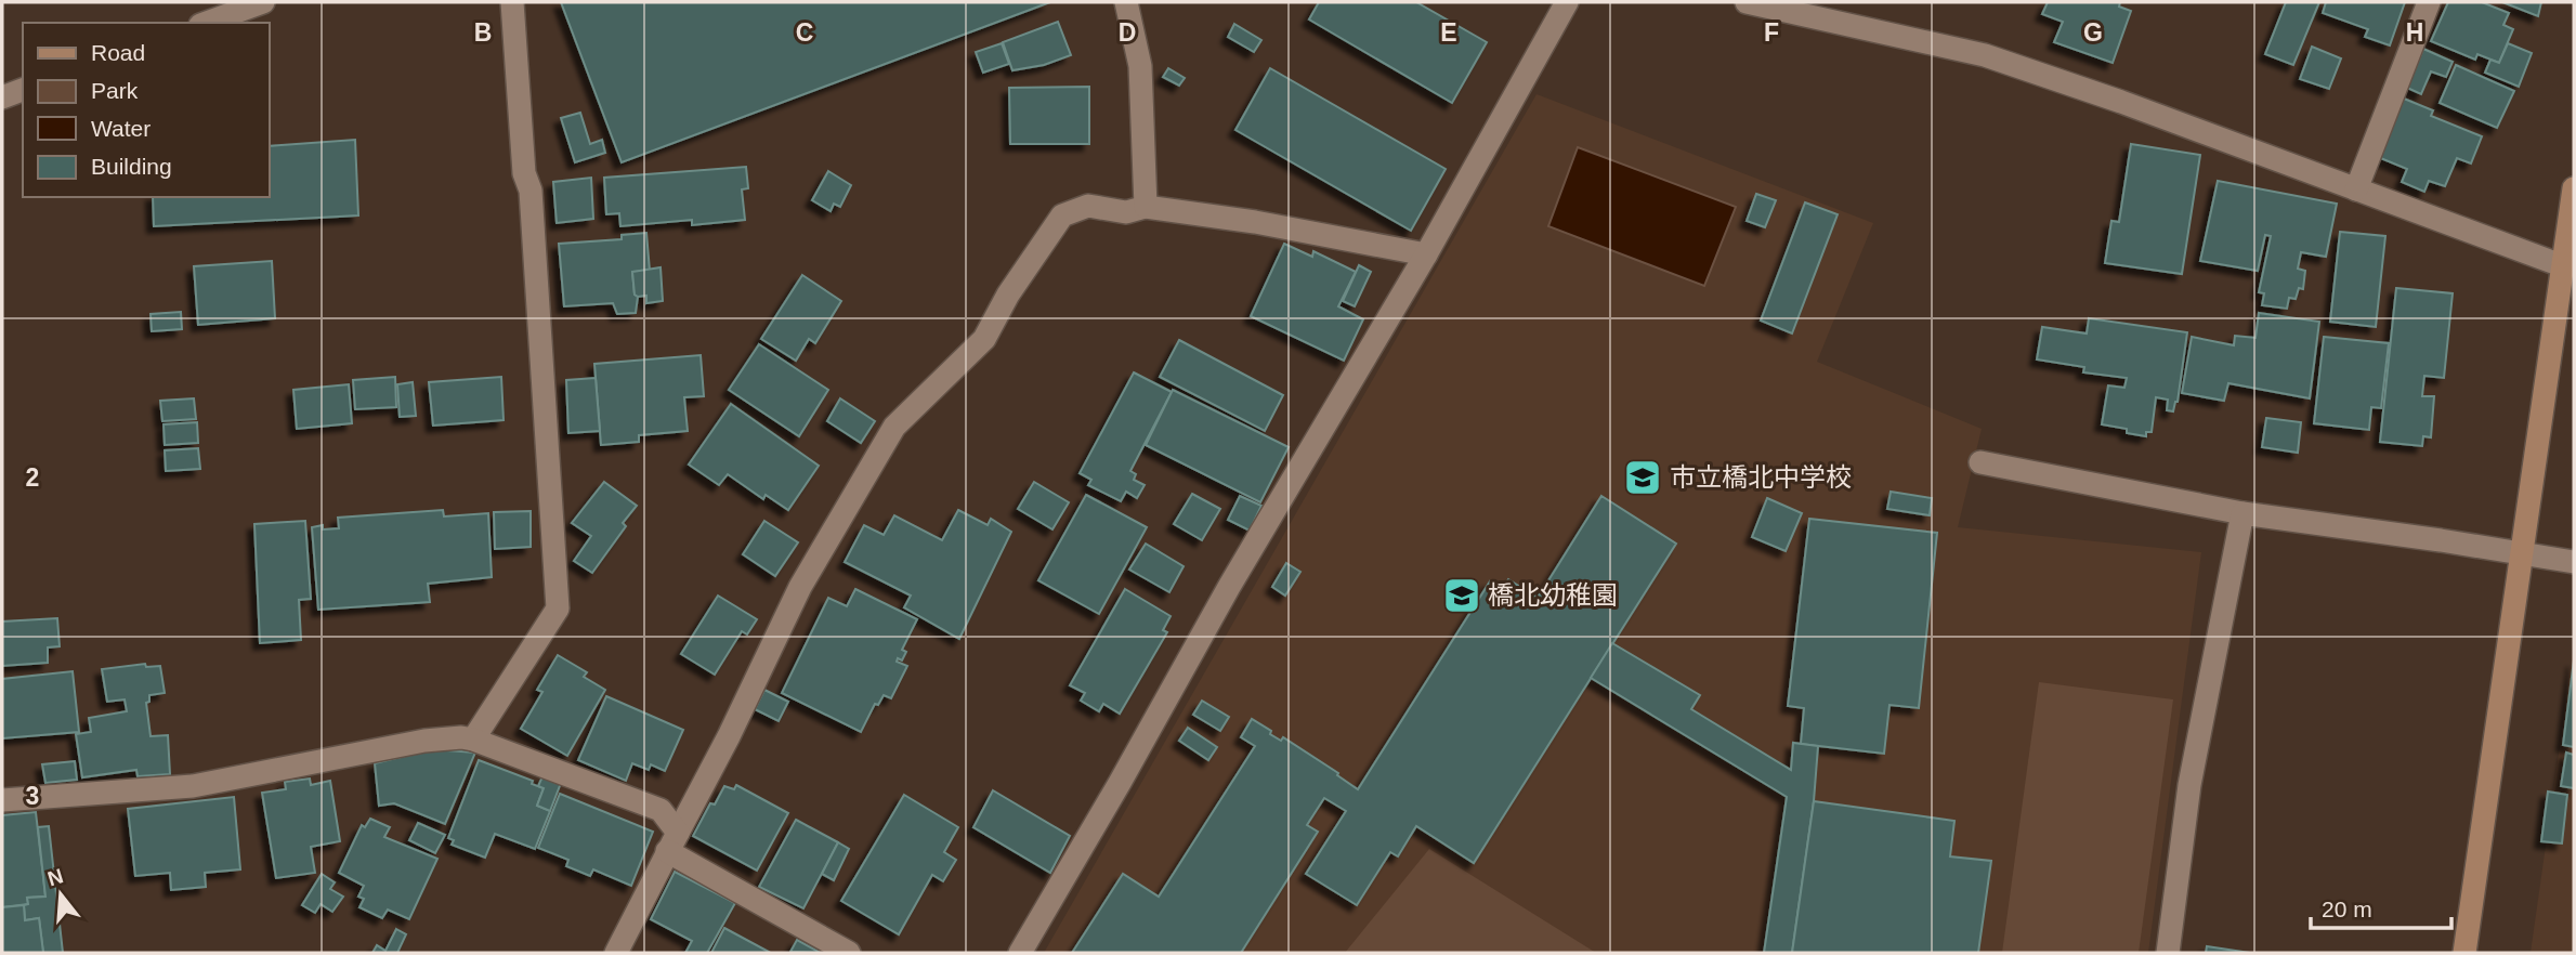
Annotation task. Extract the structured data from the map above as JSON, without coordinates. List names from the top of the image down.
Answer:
{
  "places": {
    "school or university": ["市立橋北中学校", "橋北幼稚園"]
  },
  "legend": [
    "Road",
    "Park",
    "Water",
    "Building"
  ],
  "scale_bar": "20 m",
  "north": "top",
  "grid": {
    "columns": [
      "B",
      "C",
      "D",
      "E",
      "F",
      "G",
      "H"
    ],
    "rows": ["2", "3"]
  }
}
